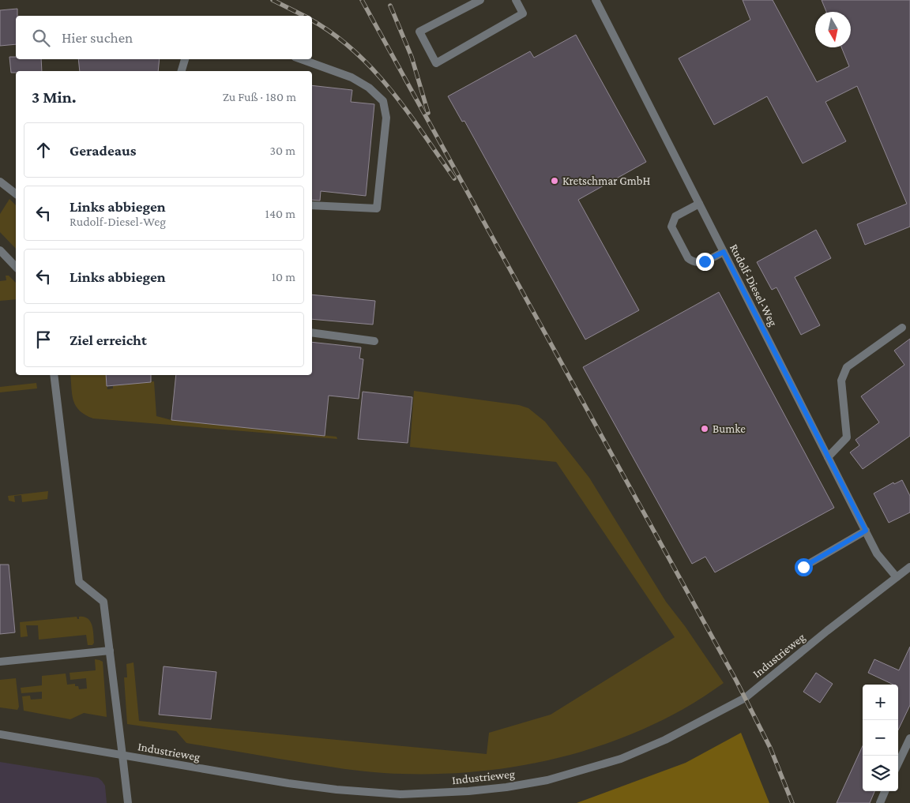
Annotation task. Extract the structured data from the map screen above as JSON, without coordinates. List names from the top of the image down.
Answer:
{
  "streets": {
    "street": ["Rudolf-Diesel-Weg", "Industrieweg"]
  },
  "crossings": [
    ["Rudolf-Diesel-Weg", "Industrieweg"]
  ],
  "places": ["Kretschmar GmbH", "Bumke"],
  "north": "bottom",
  "page": {
    "search": "Hier suchen",
    "heading": ["3 Min.", "Zu Fuß · 180 m"],
    "list": [
      ["Geradeaus", "30 m"],
      ["Links abbiegen", "Rudolf-Diesel-Weg", "140 m"],
      ["Links abbiegen", "10 m"],
      "Ziel erreicht"
    ],
    "map_buttons": ["+", "−"]
  }
}
